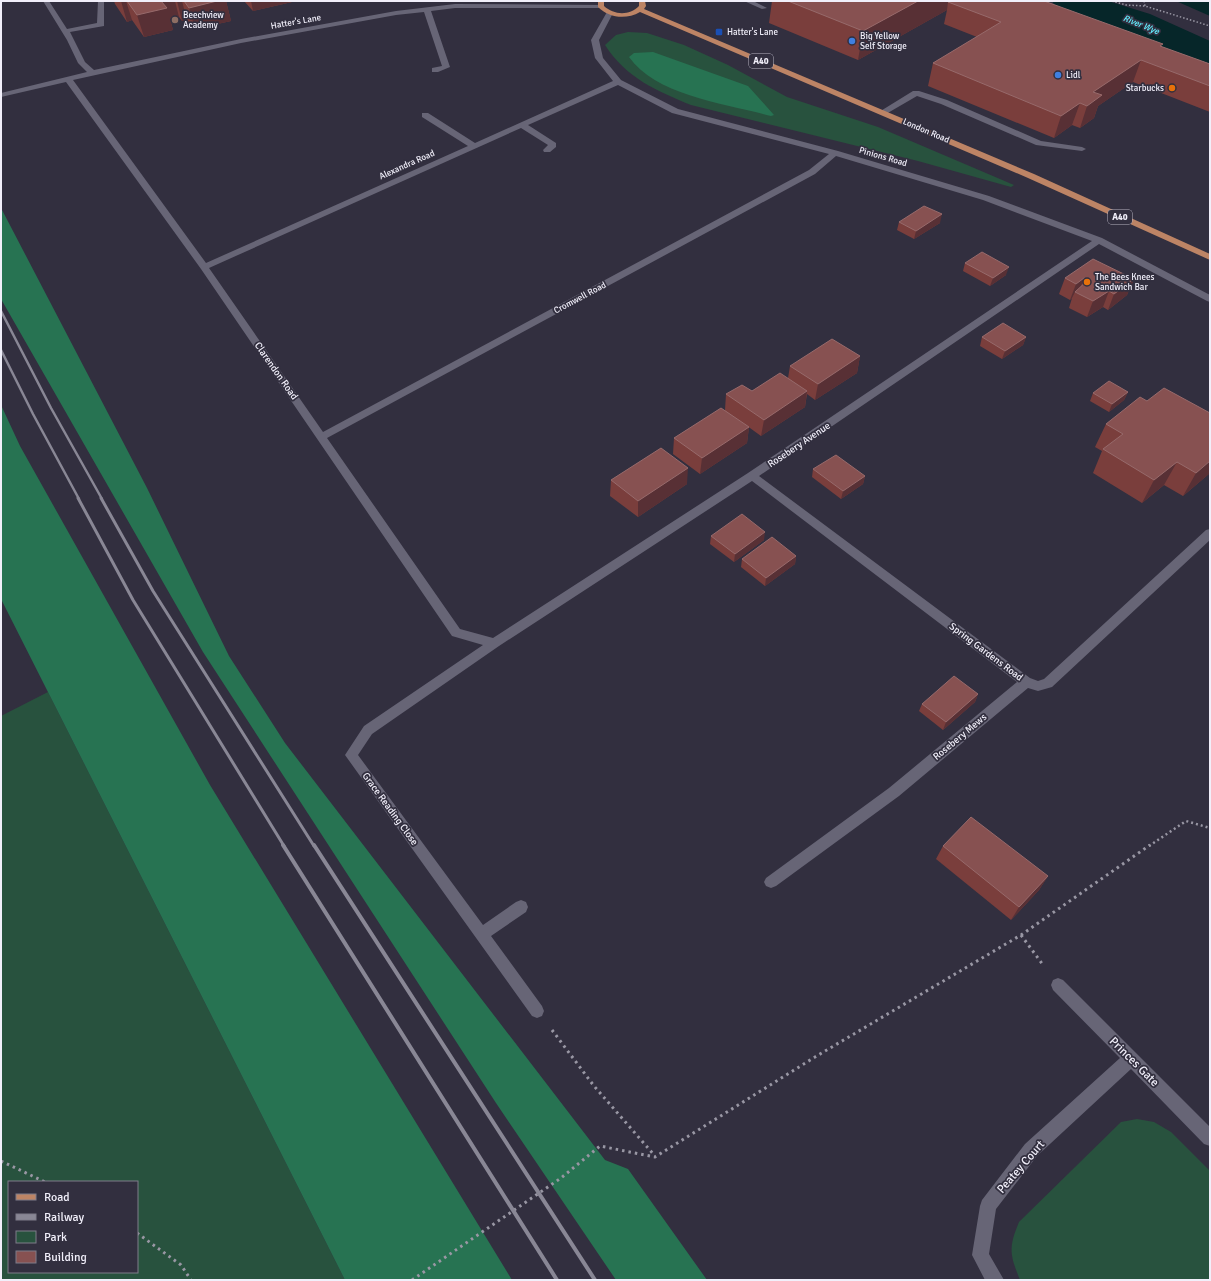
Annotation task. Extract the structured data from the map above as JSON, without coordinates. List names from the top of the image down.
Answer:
{
  "streets": {
    "main road": ["A40", "London Road"],
    "street": [
      "Hatter's Lane",
      "Pinions Road",
      "Alexandra Road",
      "Cromwell Road",
      "Clarendon Road",
      "Rosebery Avenue",
      "Spring Gardens Road",
      "Rosebery Mews",
      "Grace Reading Close",
      "Princes Gate",
      "Peatey Court"
    ]
  },
  "crossings": [
    ["Hatter's Lane", "Clarendon Road"],
    ["Pinions Road", "Alexandra Road"],
    ["Pinions Road", "Cromwell Road"],
    ["Pinions Road", "Rosebery Avenue"],
    ["Alexandra Road", "Clarendon Road"],
    ["Cromwell Road", "Clarendon Road"],
    ["Clarendon Road", "Rosebery Avenue"],
    ["Clarendon Road", "Grace Reading Close"],
    ["Rosebery Avenue", "Spring Gardens Road"],
    ["Rosebery Avenue", "Grace Reading Close"],
    ["Spring Gardens Road", "Rosebery Mews"],
    ["Princes Gate", "Peatey Court"]
  ],
  "water": ["River Wye"],
  "places": {
    "other": [
      "Beechview Academy",
      "Big Yellow Self Storage",
      "Lidl",
      "Starbucks",
      "The Bees Knees Sandwich Bar"
    ],
    "transit": ["Hatter's Lane"]
  },
  "legend": [
    "Road",
    "Railway",
    "Park",
    "Building"
  ]
}
